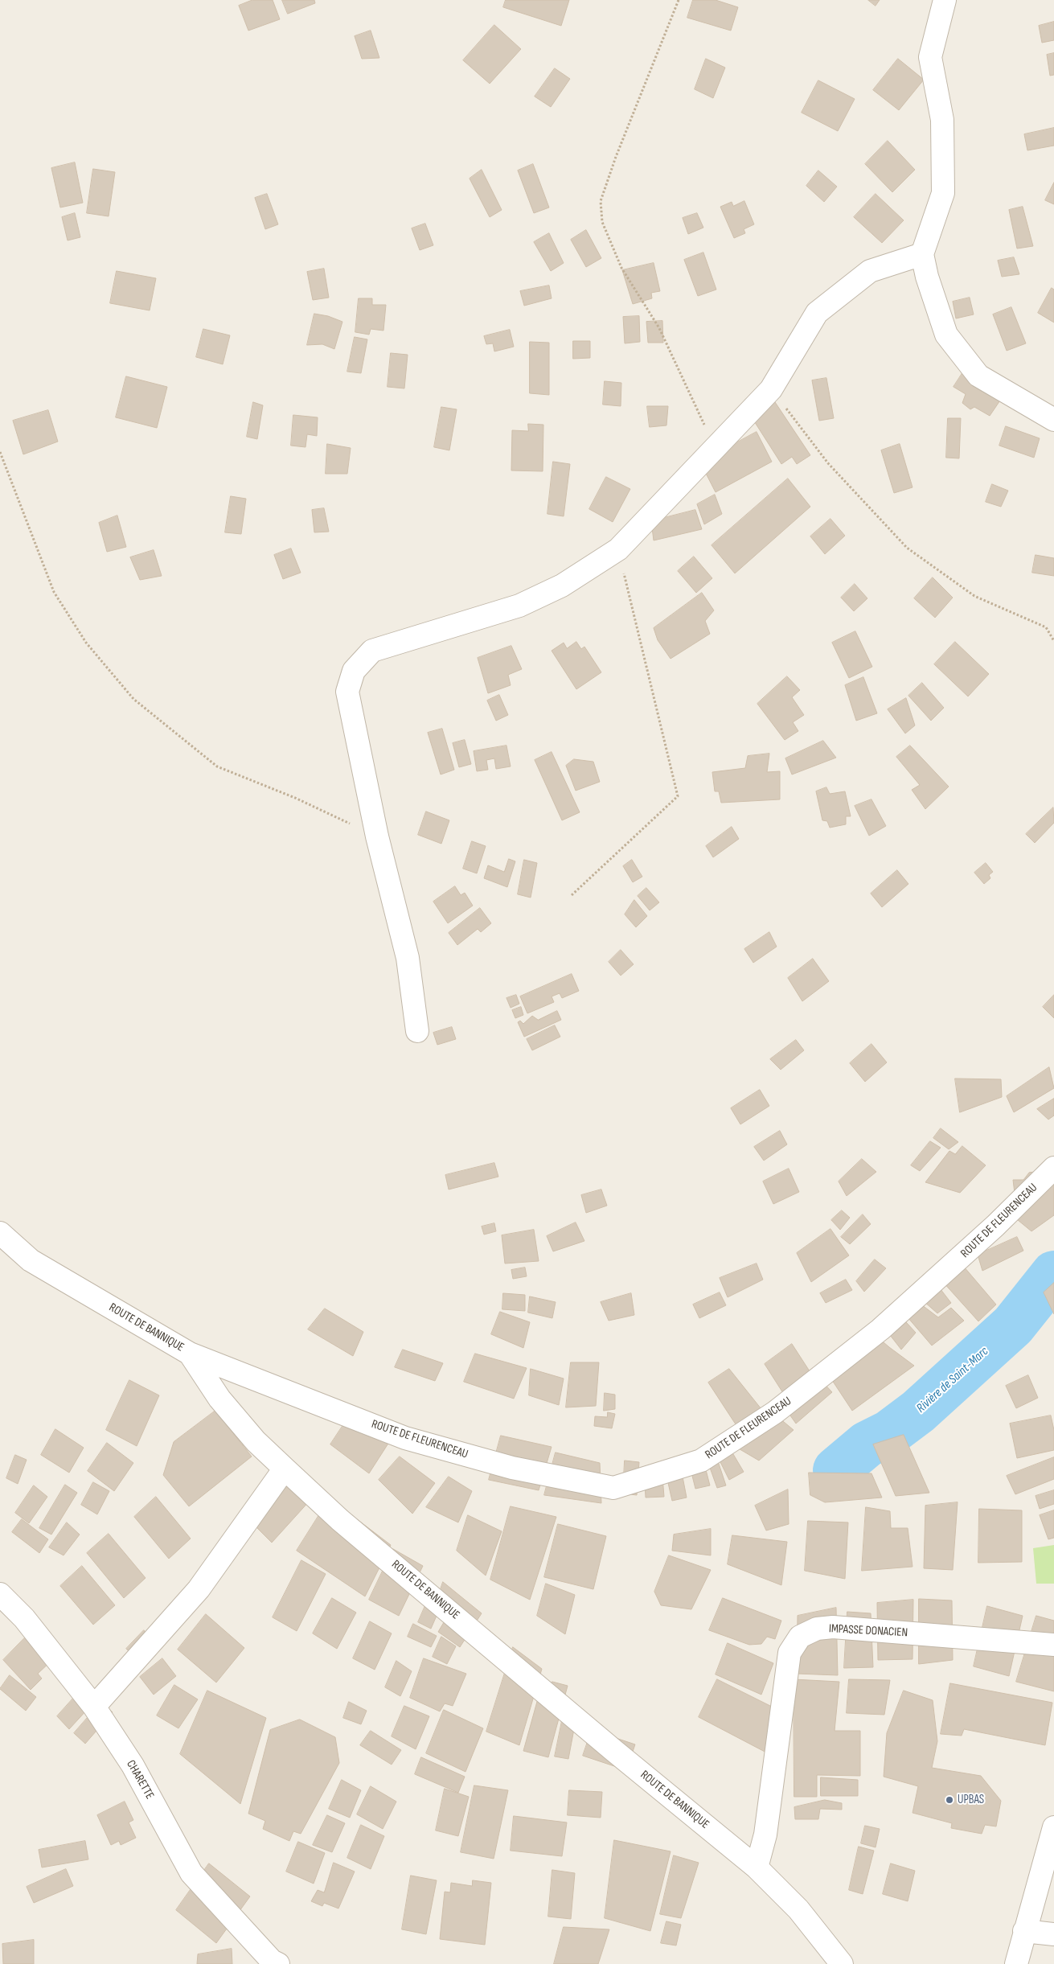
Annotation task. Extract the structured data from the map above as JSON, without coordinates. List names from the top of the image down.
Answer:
{
  "streets": {
    "street": [
      "ROUTE DE FLEURENCEAU",
      "ROUTE DE BANNIQUE",
      "IMPASSE DONACIEN",
      "CHARETTE"
    ]
  },
  "crossings": [
    ["ROUTE DE FLEURENCEAU", "ROUTE DE BANNIQUE"],
    ["ROUTE DE BANNIQUE", "IMPASSE DONACIEN"]
  ],
  "water": ["Rivière de Saint-Marc"],
  "places": ["UPBAS"]
}
